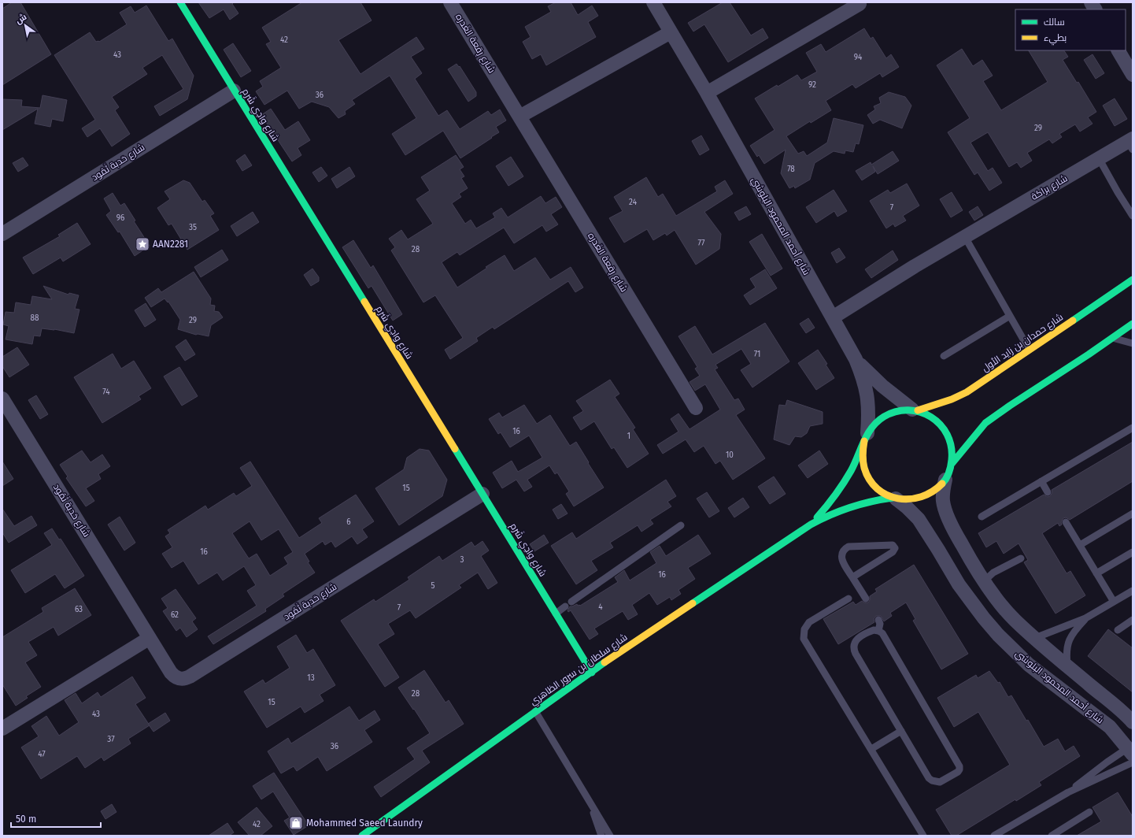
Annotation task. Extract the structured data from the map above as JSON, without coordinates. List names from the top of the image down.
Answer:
{
  "streets": {
    "street": [
      "شارع رِقعة الغَدره",
      "شارع وادِي شَرم",
      "شارع حَدبة ثَمُود",
      "شارع براكة",
      "شارع أحمد المحمود البلوشي",
      "شارع حمدان بن زايد الأول",
      "شارع سلطان بن سرور الظاهري"
    ]
  },
  "crossings": [
    ["شارع وادِي شَرم", "شارع حَدبة ثَمُود"],
    ["شارع وادِي شَرم", "شارع سلطان بن سرور الظاهري"],
    ["شارع براكة", "شارع أحمد المحمود البلوشي"],
    ["شارع أحمد المحمود البلوشي", "شارع حمدان بن زايد الأول"],
    ["شارع أحمد المحمود البلوشي", "شارع سلطان بن سرور الظاهري"],
    ["شارع حمدان بن زايد الأول", "شارع سلطان بن سرور الظاهري"]
  ],
  "places": {
    "place": ["AAN2281"],
    "shop": ["Mohammed Saeed Laundry"]
  },
  "house_numbers": [
    "42",
    "43",
    "94",
    "92",
    "36",
    "29",
    "78",
    "24",
    "7",
    "96",
    "35",
    "77",
    "28",
    "88",
    "29",
    "71",
    "74",
    "16",
    "1",
    "10",
    "15",
    "6",
    "16",
    "3",
    "16",
    "5",
    "4",
    "7",
    "63",
    "62",
    "13",
    "28",
    "15",
    "43",
    "37",
    "36",
    "47",
    "42"
  ],
  "legend": ["سالك", "بطيء"],
  "scale_bar": "50 m",
  "north": "top left"
}
